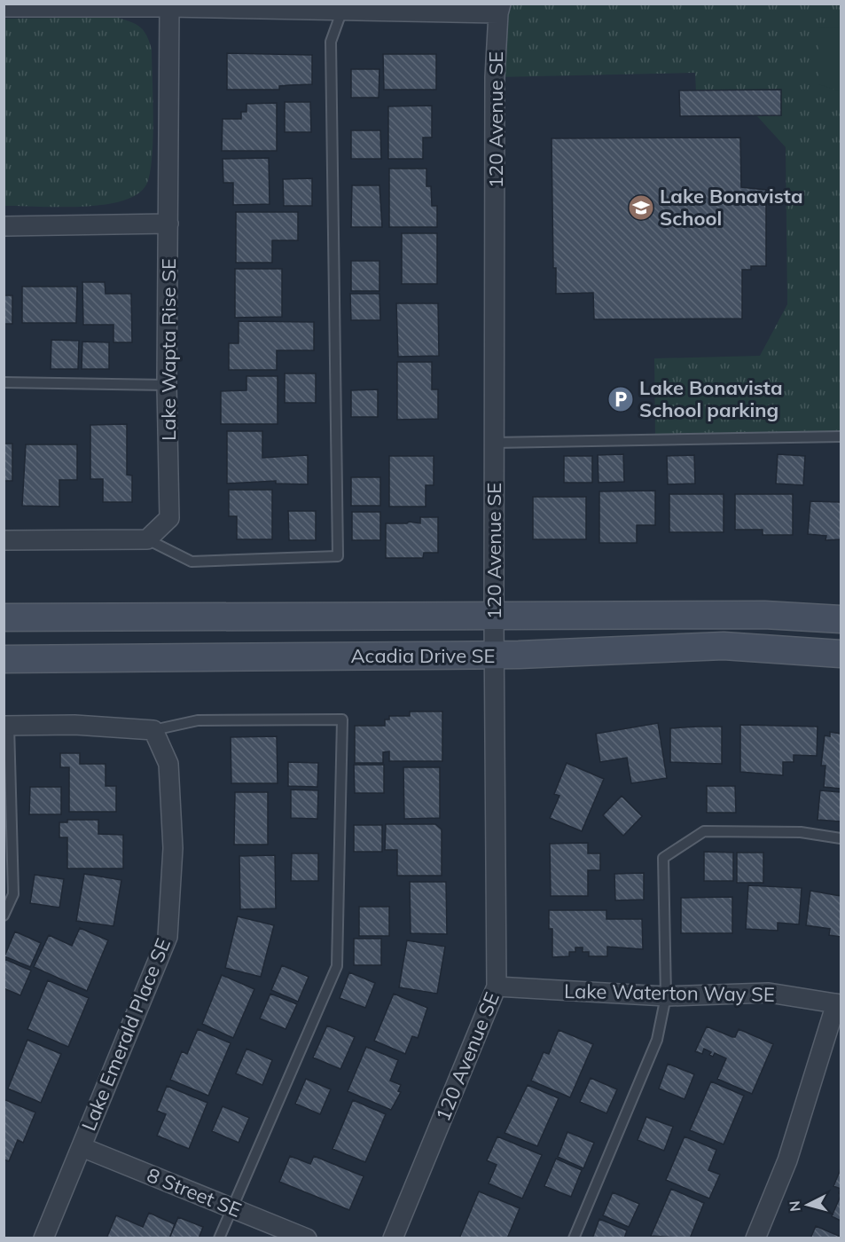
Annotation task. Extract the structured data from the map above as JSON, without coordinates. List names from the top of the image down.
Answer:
{
  "streets": {
    "street": [
      "120 Avenue SE",
      "Lake Wapta Rise SE",
      "Acadia Drive SE",
      "Lake Waterton Way SE",
      "Lake Emerald Place SE",
      "8 Street SE"
    ]
  },
  "crossings": [
    ["120 Avenue SE", "Acadia Drive SE"],
    ["120 Avenue SE", "Lake Waterton Way SE"],
    ["Lake Emerald Place SE", "8 Street SE"]
  ],
  "places": {
    "school or university": ["Lake Bonavista School"],
    "parking": ["Lake Bonavista School parking"]
  },
  "north": "left"
}
